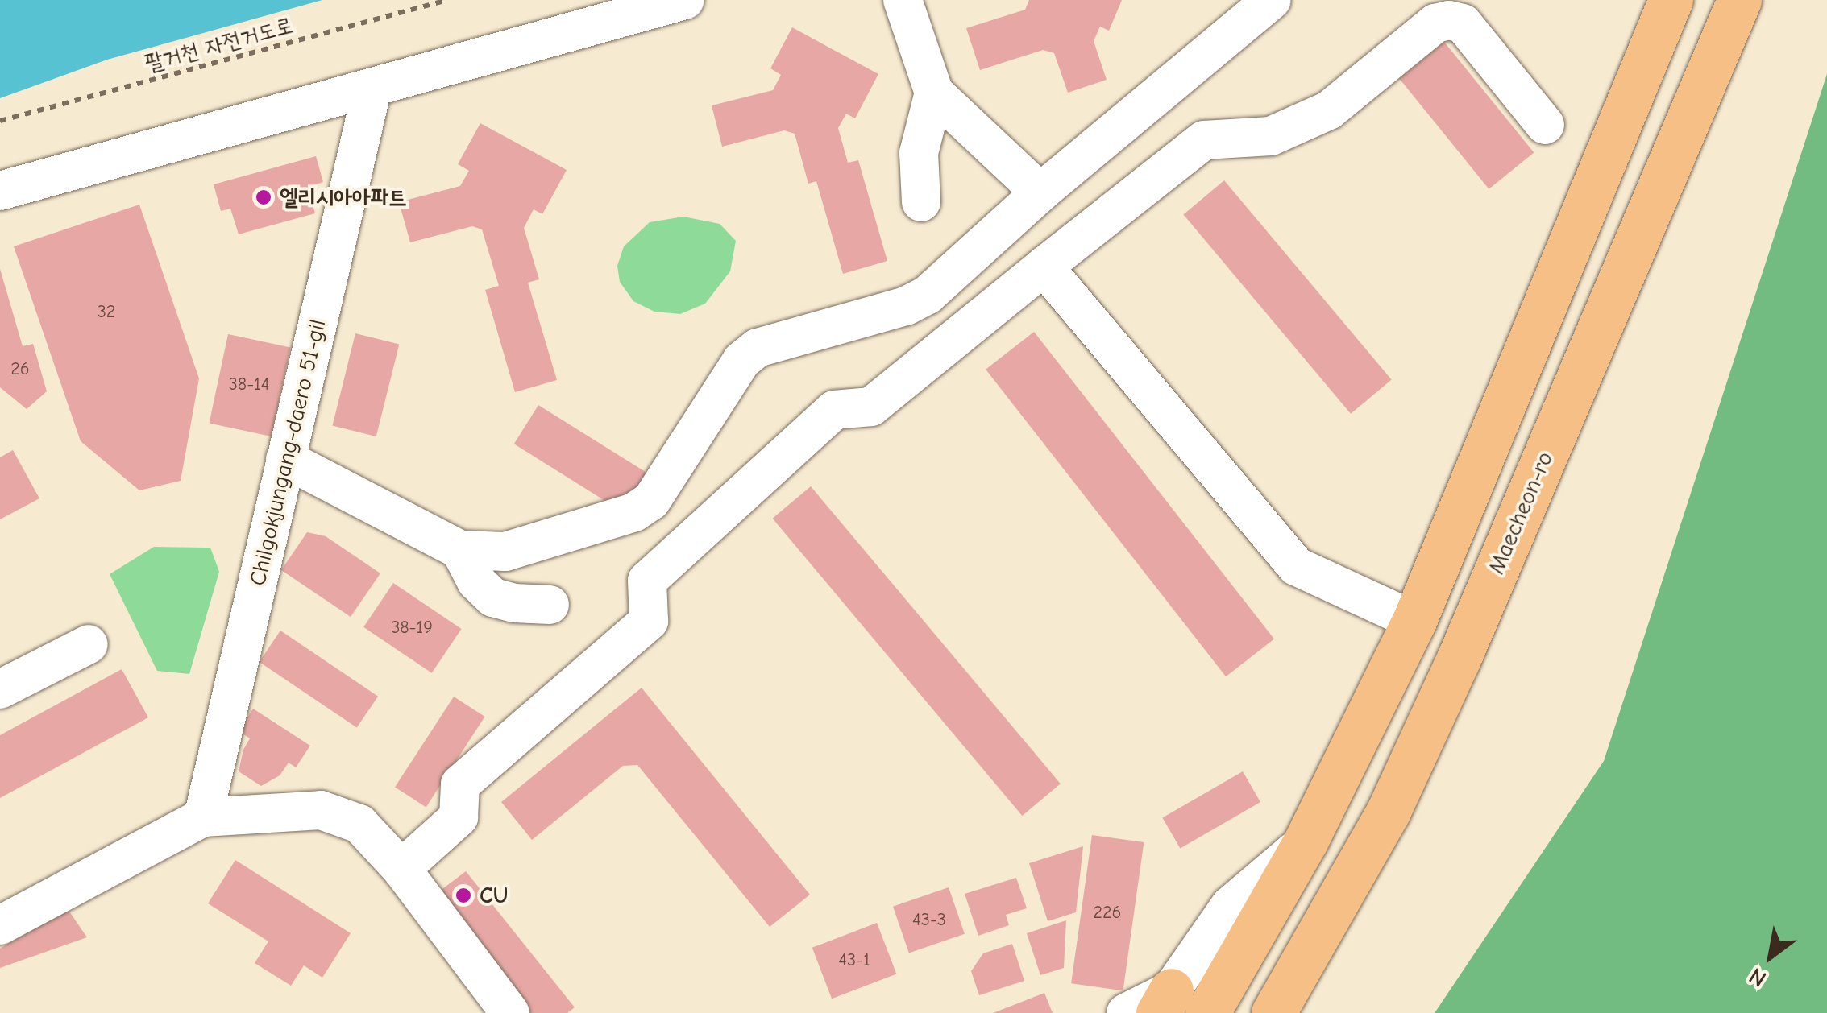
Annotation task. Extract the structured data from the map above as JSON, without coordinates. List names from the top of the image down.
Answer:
{
  "streets": {
    "main road": ["Maecheon-ro"],
    "street": ["Chilgokjungang-daero 51-gil"],
    "path": ["팔거천 자전거도로"]
  },
  "places": ["엘리시아아파트", "CU"],
  "house_numbers": [
    "32",
    "26",
    "38-14",
    "38-19",
    "226",
    "43-3",
    "43-1"
  ],
  "north": "bottom left"
}
